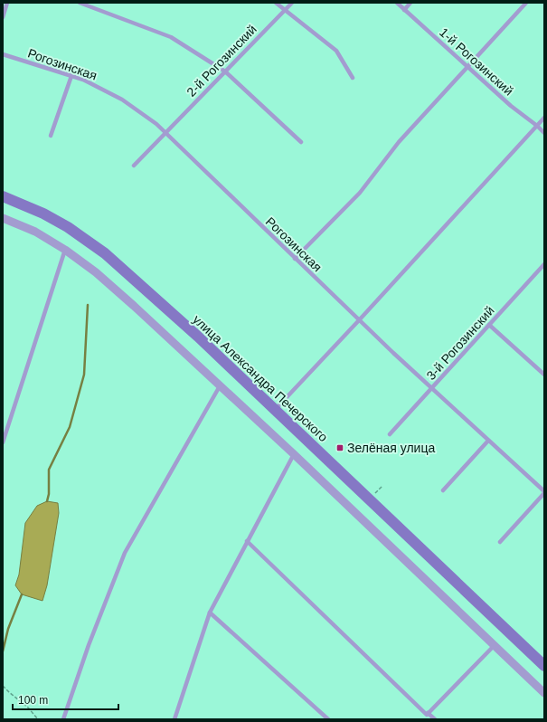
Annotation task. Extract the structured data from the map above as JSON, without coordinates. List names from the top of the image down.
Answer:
{
  "streets": {
    "main road": ["улица Александра Печерского"],
    "lane": [
      "2-й Рогозинский",
      "1-й Рогозинский",
      "Рогозинская",
      "3-й Рогозинский"
    ]
  },
  "crossings": [
    ["2-й Рогозинский", "Рогозинская"],
    ["Рогозинская", "3-й Рогозинский"]
  ],
  "places": {
    "transit": ["Зелёная улица"]
  },
  "scale_bar": "100 m"
}
